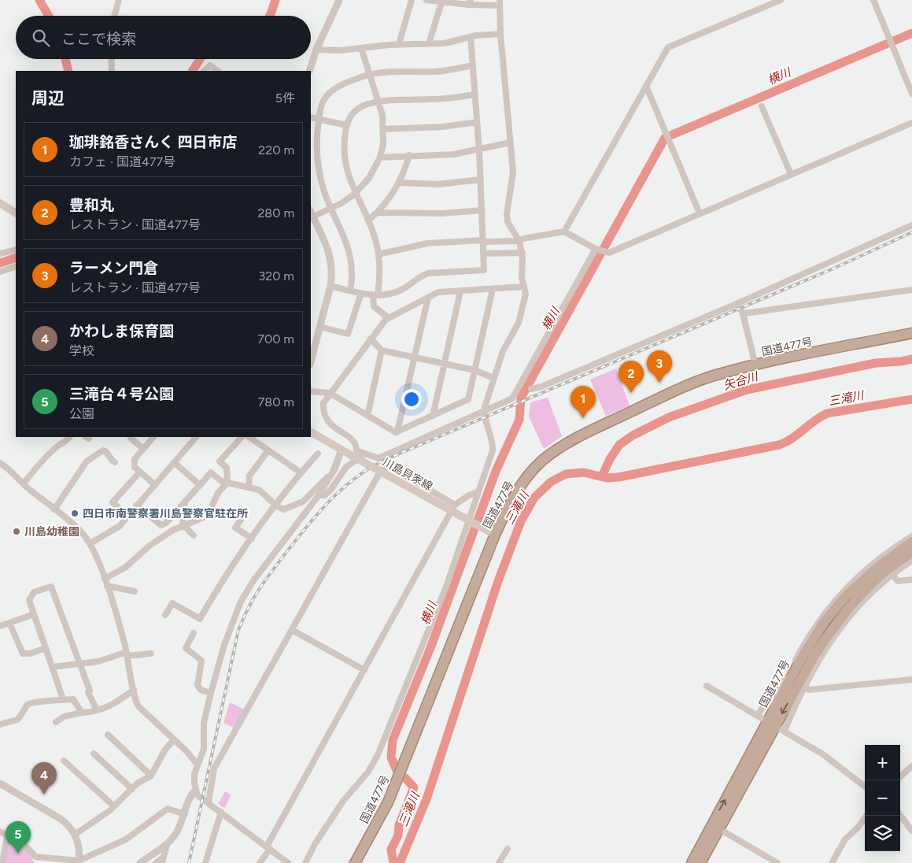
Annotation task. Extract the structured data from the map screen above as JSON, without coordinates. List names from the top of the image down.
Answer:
{
  "streets": {
    "highway": ["国道477号"],
    "main road": ["川島貝家線"]
  },
  "crossings": [
    ["国道477号", "川島貝家線"]
  ],
  "water": ["横川", "矢合川", "三滝川"],
  "places": ["四日市南警察署川島警察官駐在所", "川島幼稚園"],
  "page": {
    "search": "ここで検索",
    "heading": ["周辺", "5件"],
    "list": [
      {
        "mark": "1",
        "name": "珈琲銘香さんく 四日市店",
        "note": "カフェ · 国道477号",
        "value": "220 m"
      },
      {
        "mark": "2",
        "name": "豊和丸",
        "note": "レストラン · 国道477号",
        "value": "280 m"
      },
      {
        "mark": "3",
        "name": "ラーメン門倉",
        "note": "レストラン · 国道477号",
        "value": "320 m"
      },
      {
        "mark": "4",
        "name": "かわしま保育園",
        "note": "学校",
        "value": "700 m"
      },
      {
        "mark": "5",
        "name": "三滝台４号公園",
        "note": "公園",
        "value": "780 m"
      }
    ],
    "pins": [
      "3",
      "2",
      "1",
      "4",
      "5"
    ],
    "map_buttons": ["+", "−"]
  }
}
